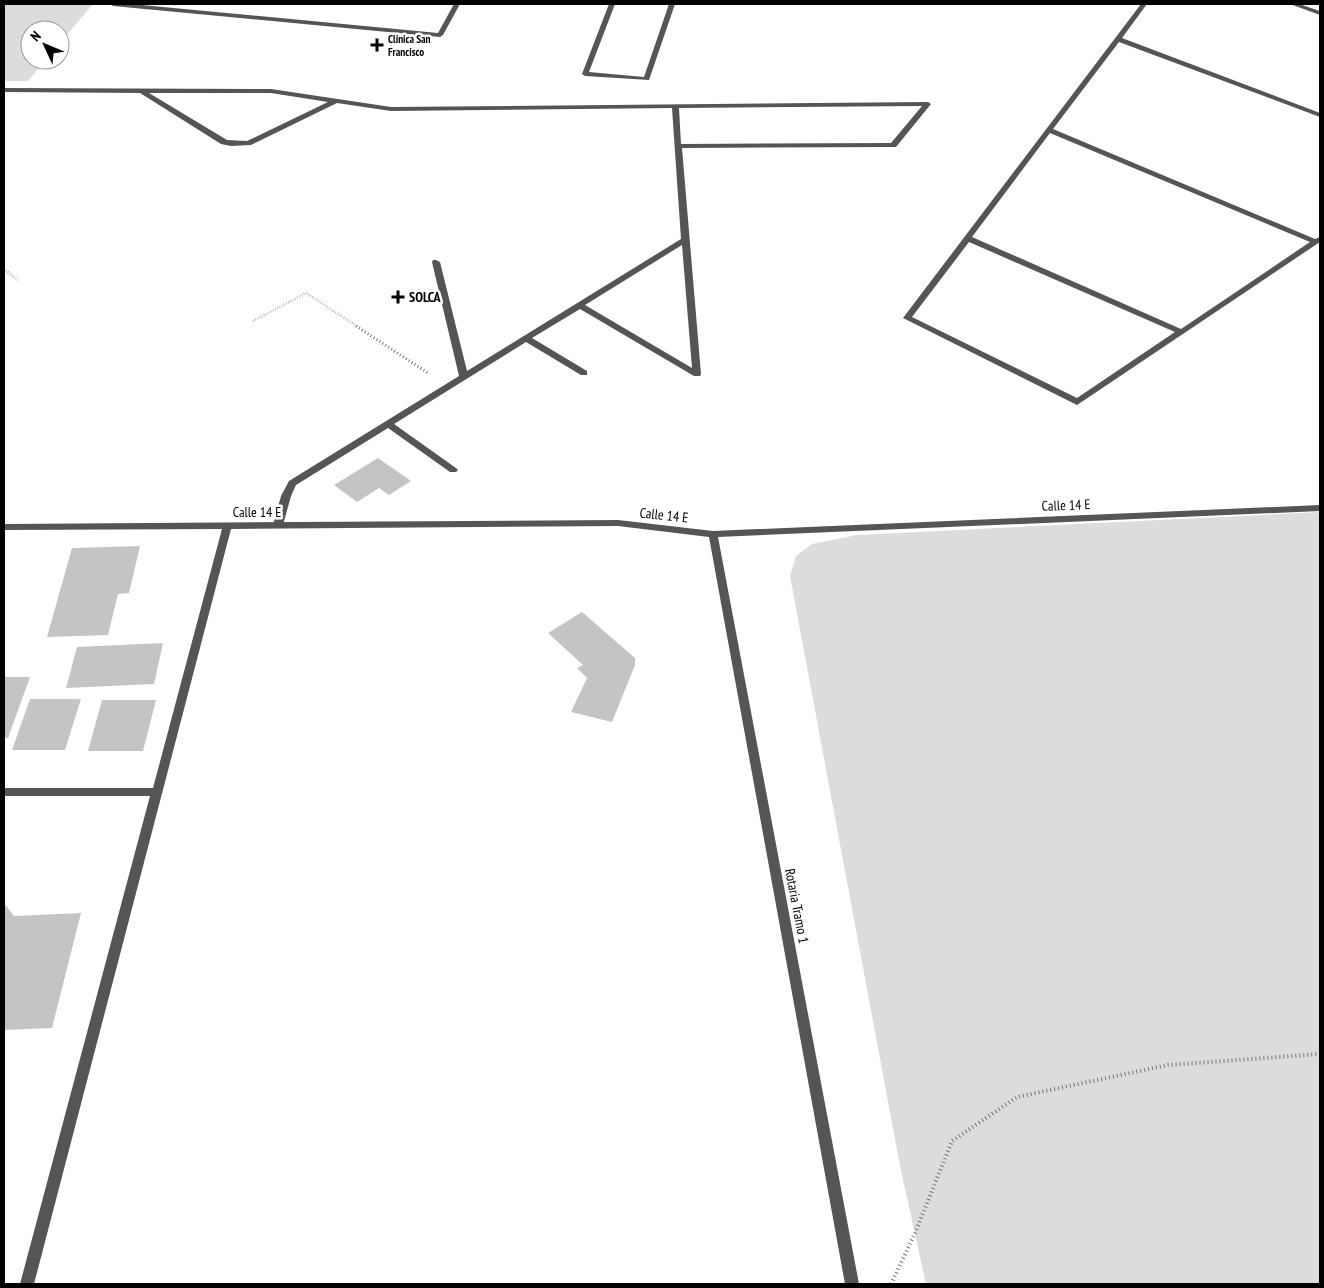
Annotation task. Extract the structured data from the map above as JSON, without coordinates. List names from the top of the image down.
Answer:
{
  "streets": {
    "street": ["Calle 14 E", "Rotaria Tramo 1"]
  },
  "crossings": [
    ["Calle 14 E", "Rotaria Tramo 1"]
  ],
  "places": {
    "health": ["Clínica San Francisco", "SOLCA"]
  },
  "north": "top left"
}
